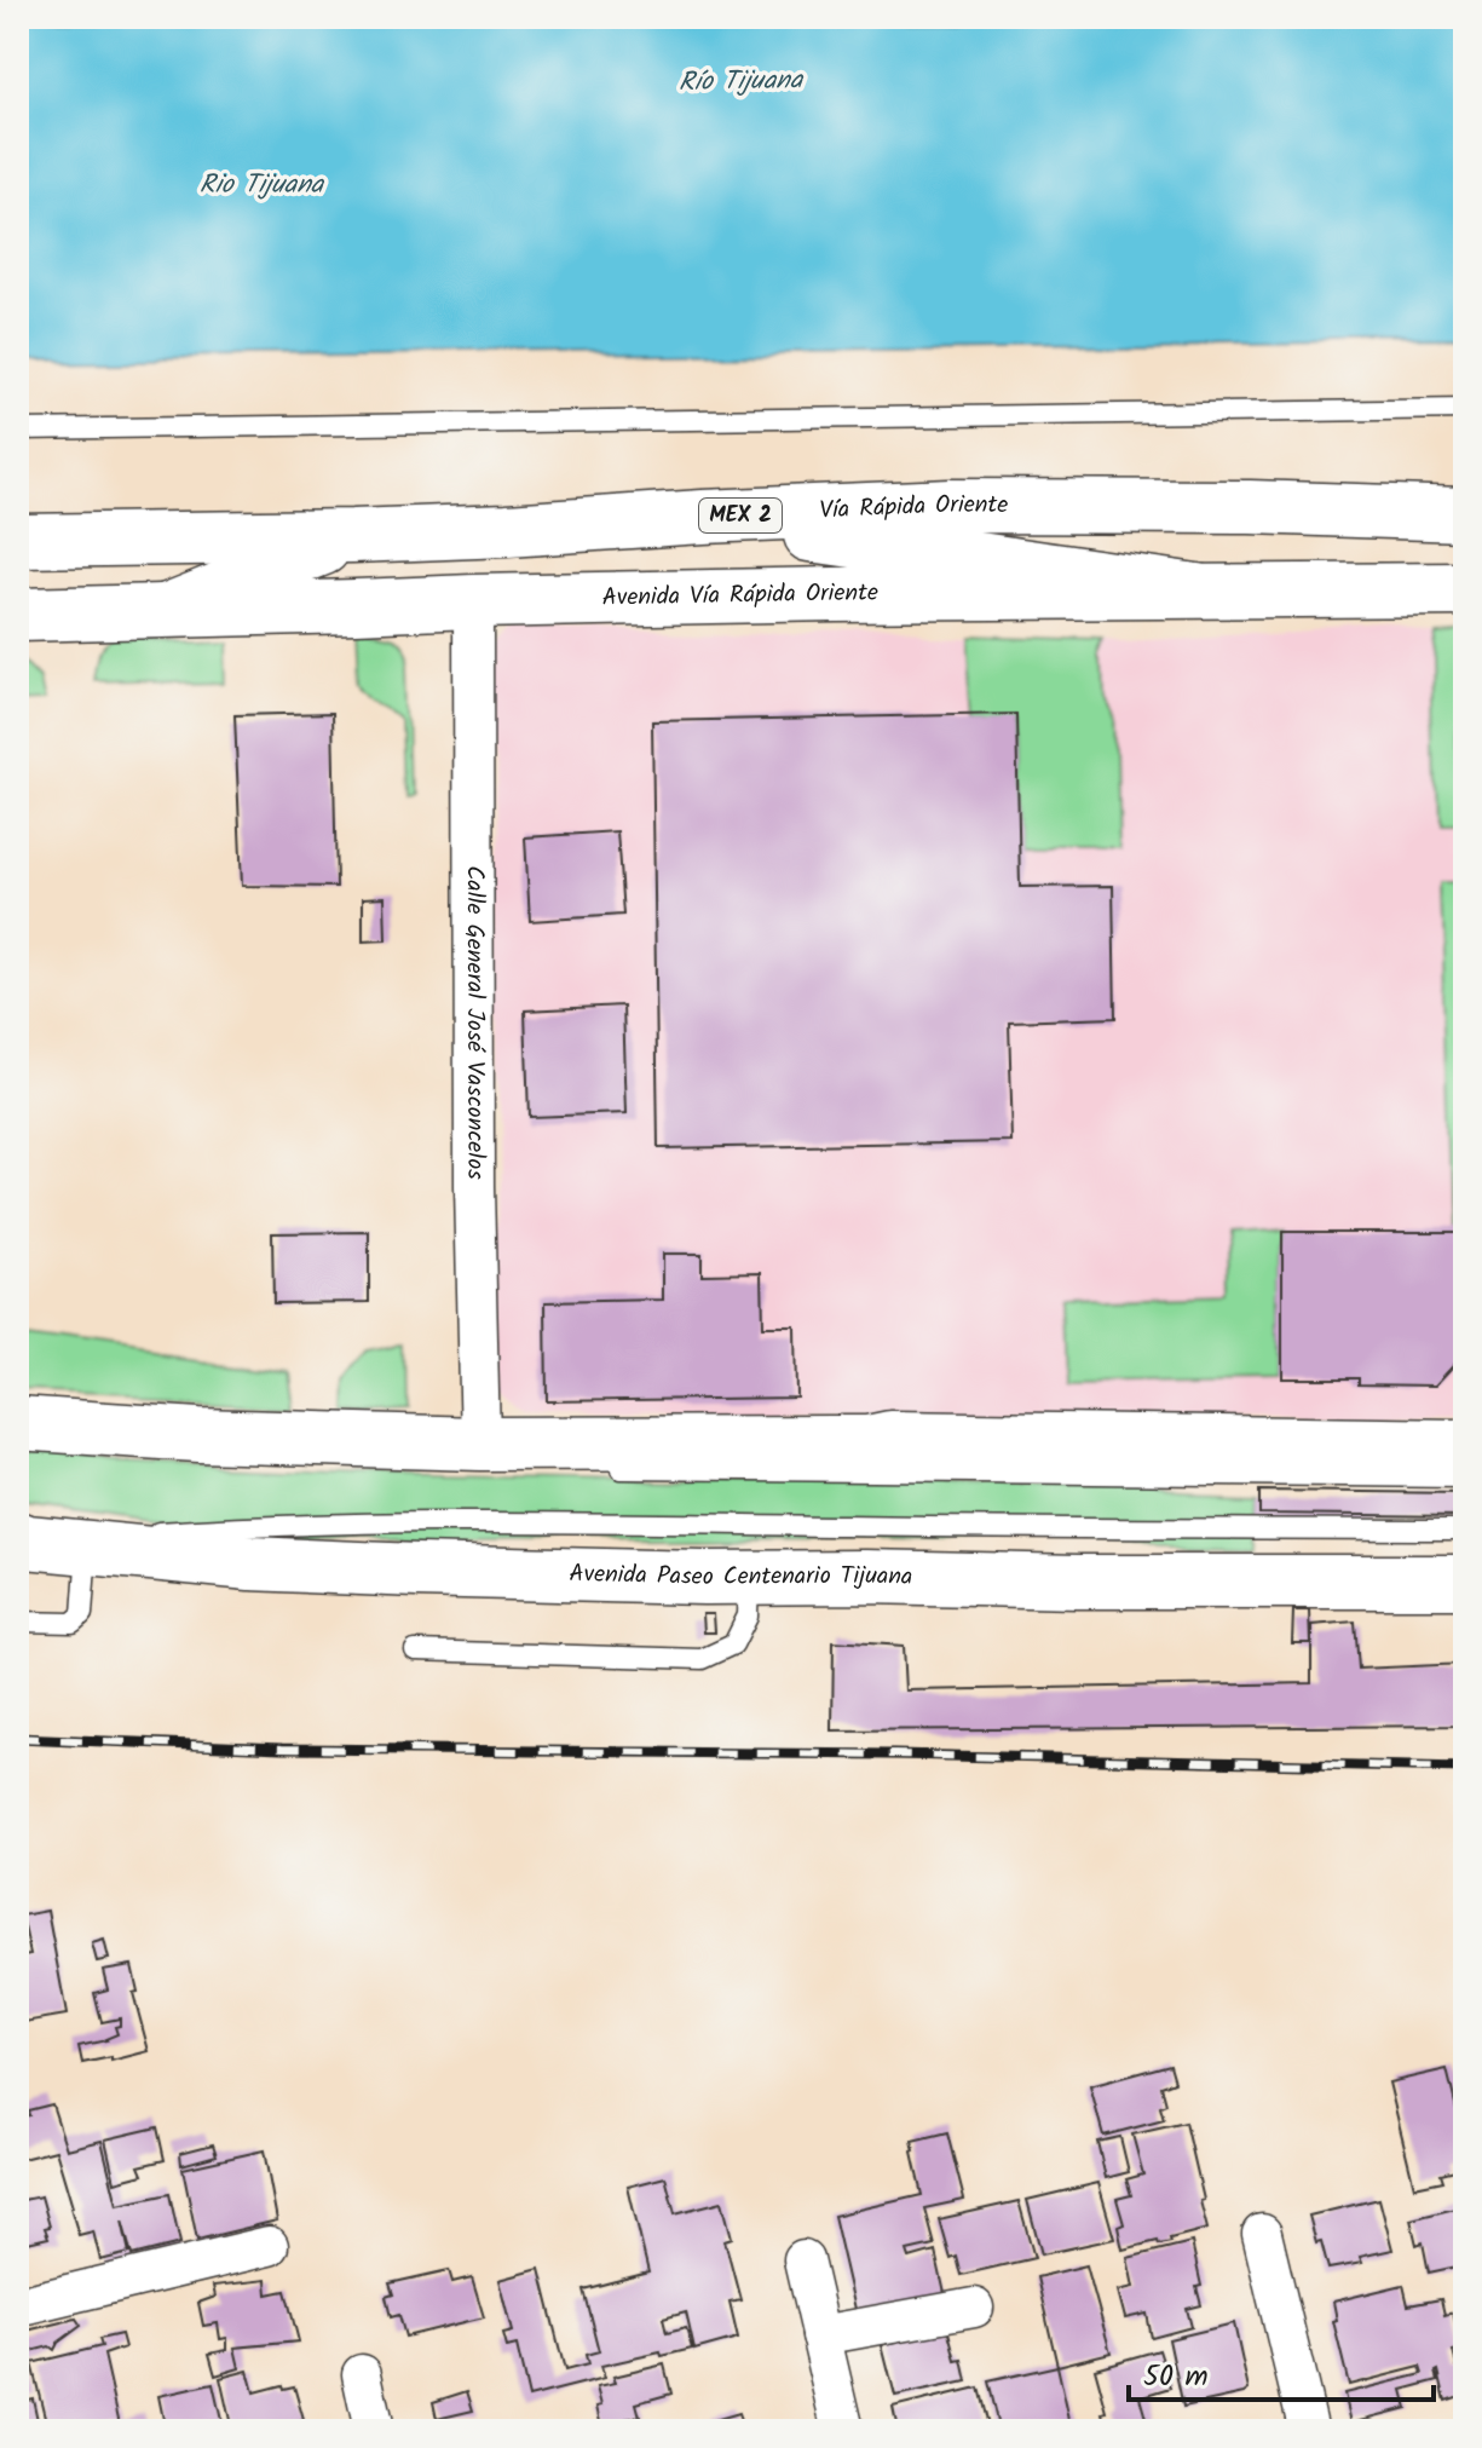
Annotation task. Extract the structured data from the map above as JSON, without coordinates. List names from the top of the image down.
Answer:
{
  "streets": {
    "main road": [
      "Vía Rápida Oriente",
      "MEX 2",
      "Avenida Vía Rápida Oriente",
      "Avenida Paseo Centenario Tijuana"
    ],
    "street": ["Calle General José Vasconcelos"]
  },
  "crossings": [
    ["Avenida Vía Rápida Oriente", "Calle General José Vasconcelos"]
  ],
  "water": ["Río Tijuana", "Rio Tijuana"],
  "scale_bar": "50 m"
}
